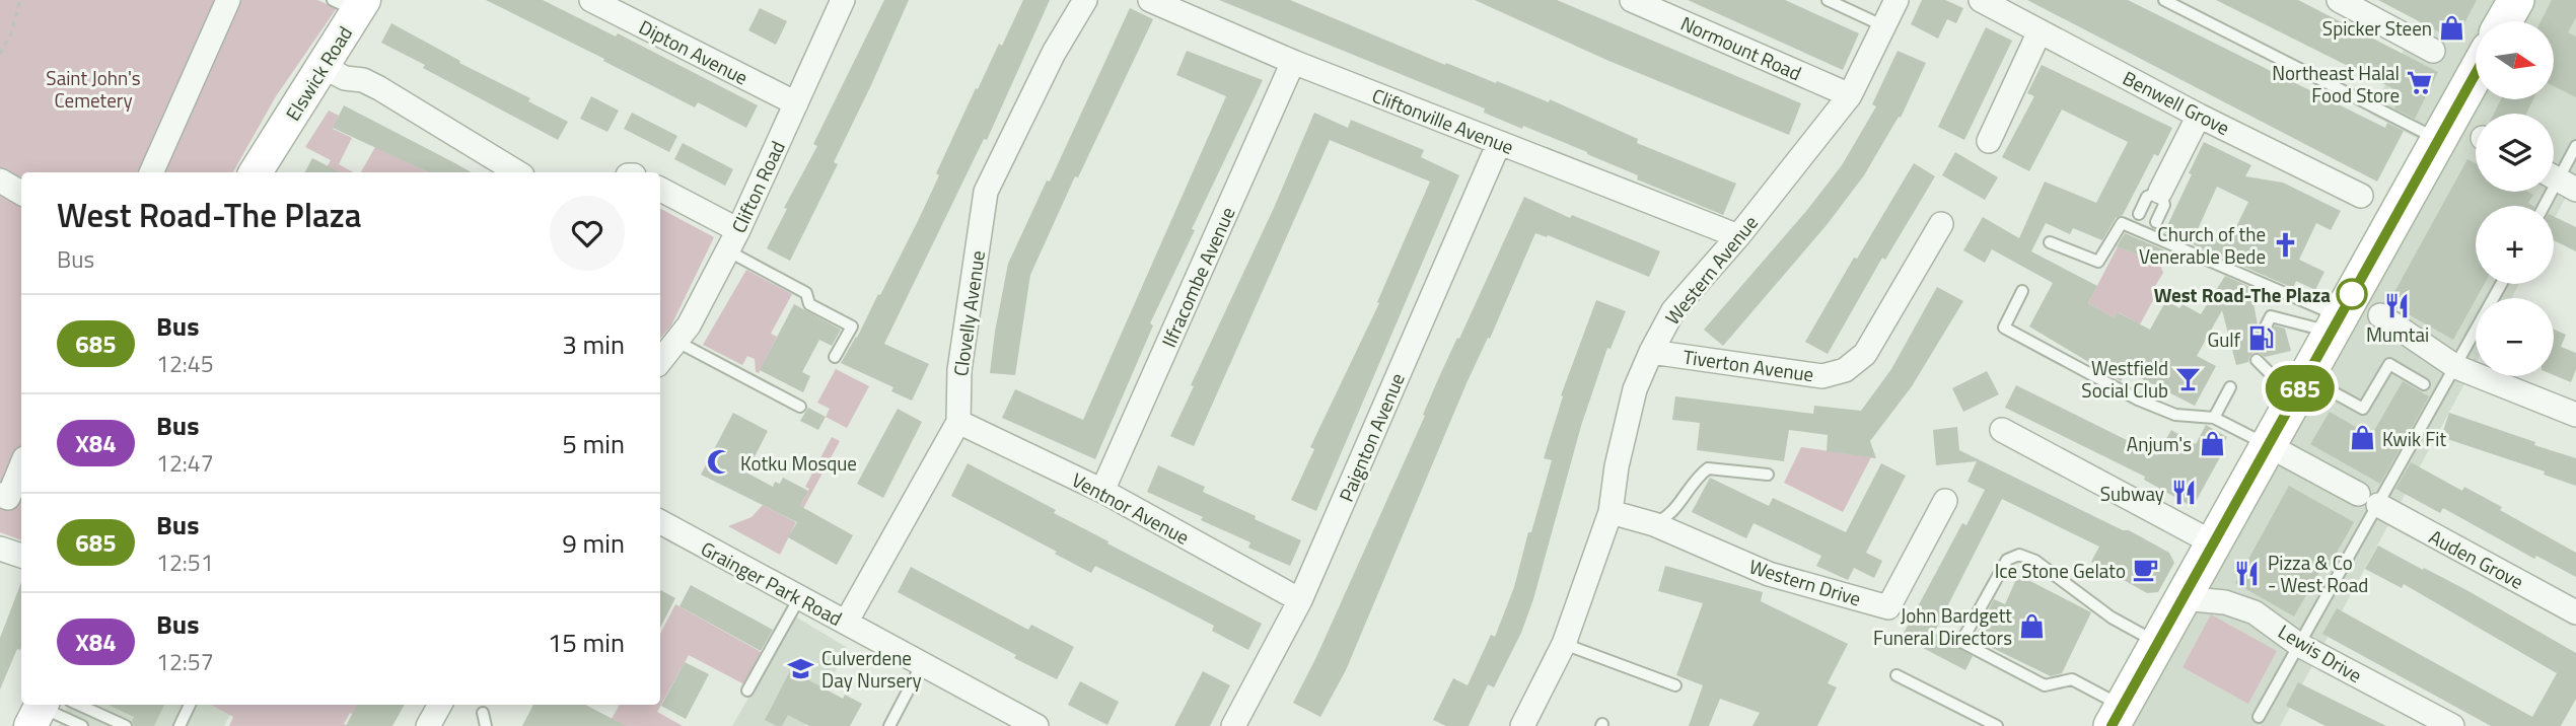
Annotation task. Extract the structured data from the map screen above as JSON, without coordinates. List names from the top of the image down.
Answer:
{
  "streets": {
    "main road": ["Elswick Road"],
    "street": [
      "Normount Road",
      "Dipton Avenue",
      "Benwell Grove",
      "Cliftonville Avenue",
      "Clifton Road",
      "Western Avenue",
      "Ilfracombe Avenue",
      "Clovelly Avenue",
      "Tiverton Avenue",
      "Paignton Avenue",
      "Ventnor Avenue",
      "Auden Grove",
      "Western Drive",
      "Grainger Park Road",
      "Lewis Drive"
    ]
  },
  "crossings": [
    ["Normount Road", "Western Avenue"],
    ["Dipton Avenue", "Clifton Road"],
    ["Cliftonville Avenue", "Western Avenue"],
    ["Cliftonville Avenue", "Ilfracombe Avenue"],
    ["Cliftonville Avenue", "Paignton Avenue"],
    ["Western Avenue", "Tiverton Avenue"],
    ["Western Avenue", "Western Drive"],
    ["Ilfracombe Avenue", "Ventnor Avenue"],
    ["Clovelly Avenue", "Ventnor Avenue"],
    ["Clovelly Avenue", "Grainger Park Road"],
    ["Paignton Avenue", "Ventnor Avenue"]
  ],
  "parks": ["Saint John's Cemetery"],
  "places": {
    "shop": [
      "Spicker Steen",
      "Kwik Fit",
      "Anjum's",
      "John Bardgett Funeral Directors"
    ],
    "supermarket": ["Northeast Halal Food Store"],
    "church": ["Church of the Venerable Bede"],
    "other": ["West Road-The Plaza"],
    "restaurant": ["Mumtai", "Subway", "Pizza & Co - West Road"],
    "fuel station": ["Gulf"],
    "bar": ["Westfield Social Club"],
    "mosque": ["Kotku Mosque"],
    "cafe": ["Ice Stone Gelato"],
    "school or university": ["Culverdene Day Nursery"]
  },
  "lines": ["bus line 685"],
  "north": "right",
  "page": {
    "on_map": "685",
    "map_buttons": ["+", "−"],
    "heading": ["West Road-The Plaza", "Bus"],
    "list": [
      {
        "mark": "685",
        "name": "Bus",
        "note": "12:45",
        "value": "3 min"
      },
      {
        "mark": "X84",
        "name": "Bus",
        "note": "12:47",
        "value": "5 min"
      },
      {
        "mark": "685",
        "name": "Bus",
        "note": "12:51",
        "value": "9 min"
      },
      {
        "mark": "X84",
        "name": "Bus",
        "note": "12:57",
        "value": "15 min"
      }
    ]
  }
}
